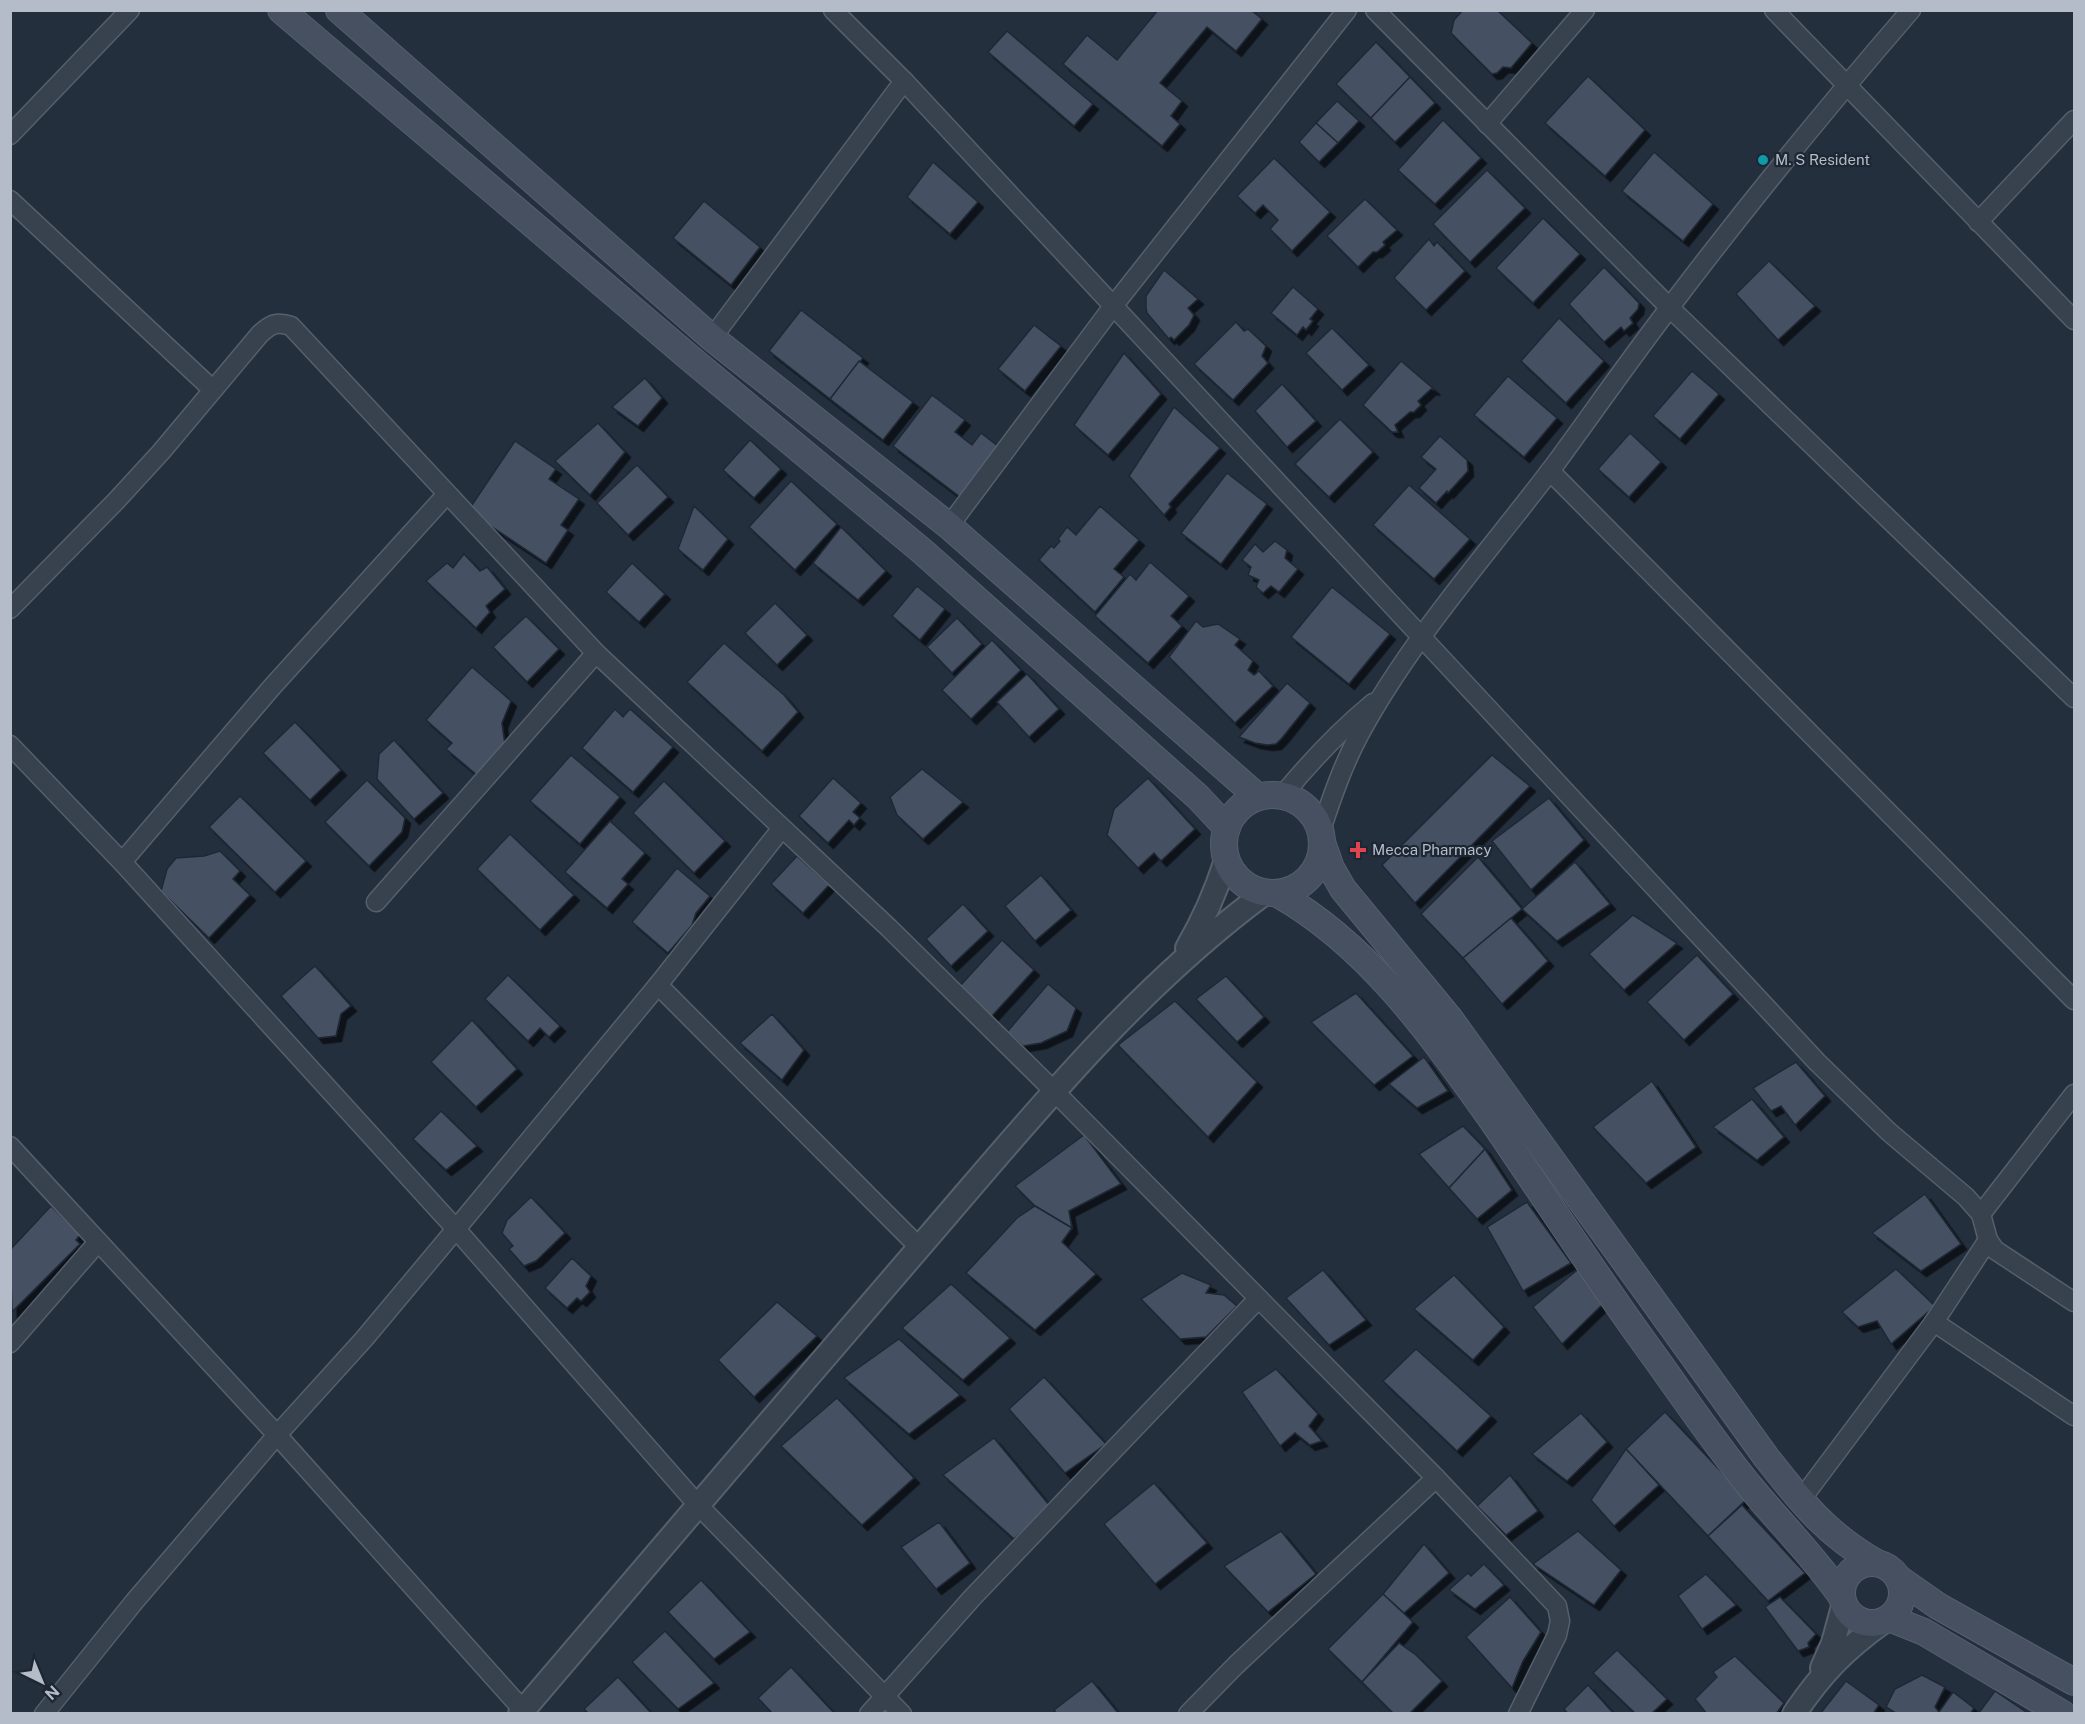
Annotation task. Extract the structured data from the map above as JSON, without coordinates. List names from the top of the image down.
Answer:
{
  "places": {
    "other": ["M. S Resident"],
    "health": ["Mecca Pharmacy"]
  },
  "north": "bottom right"
}
